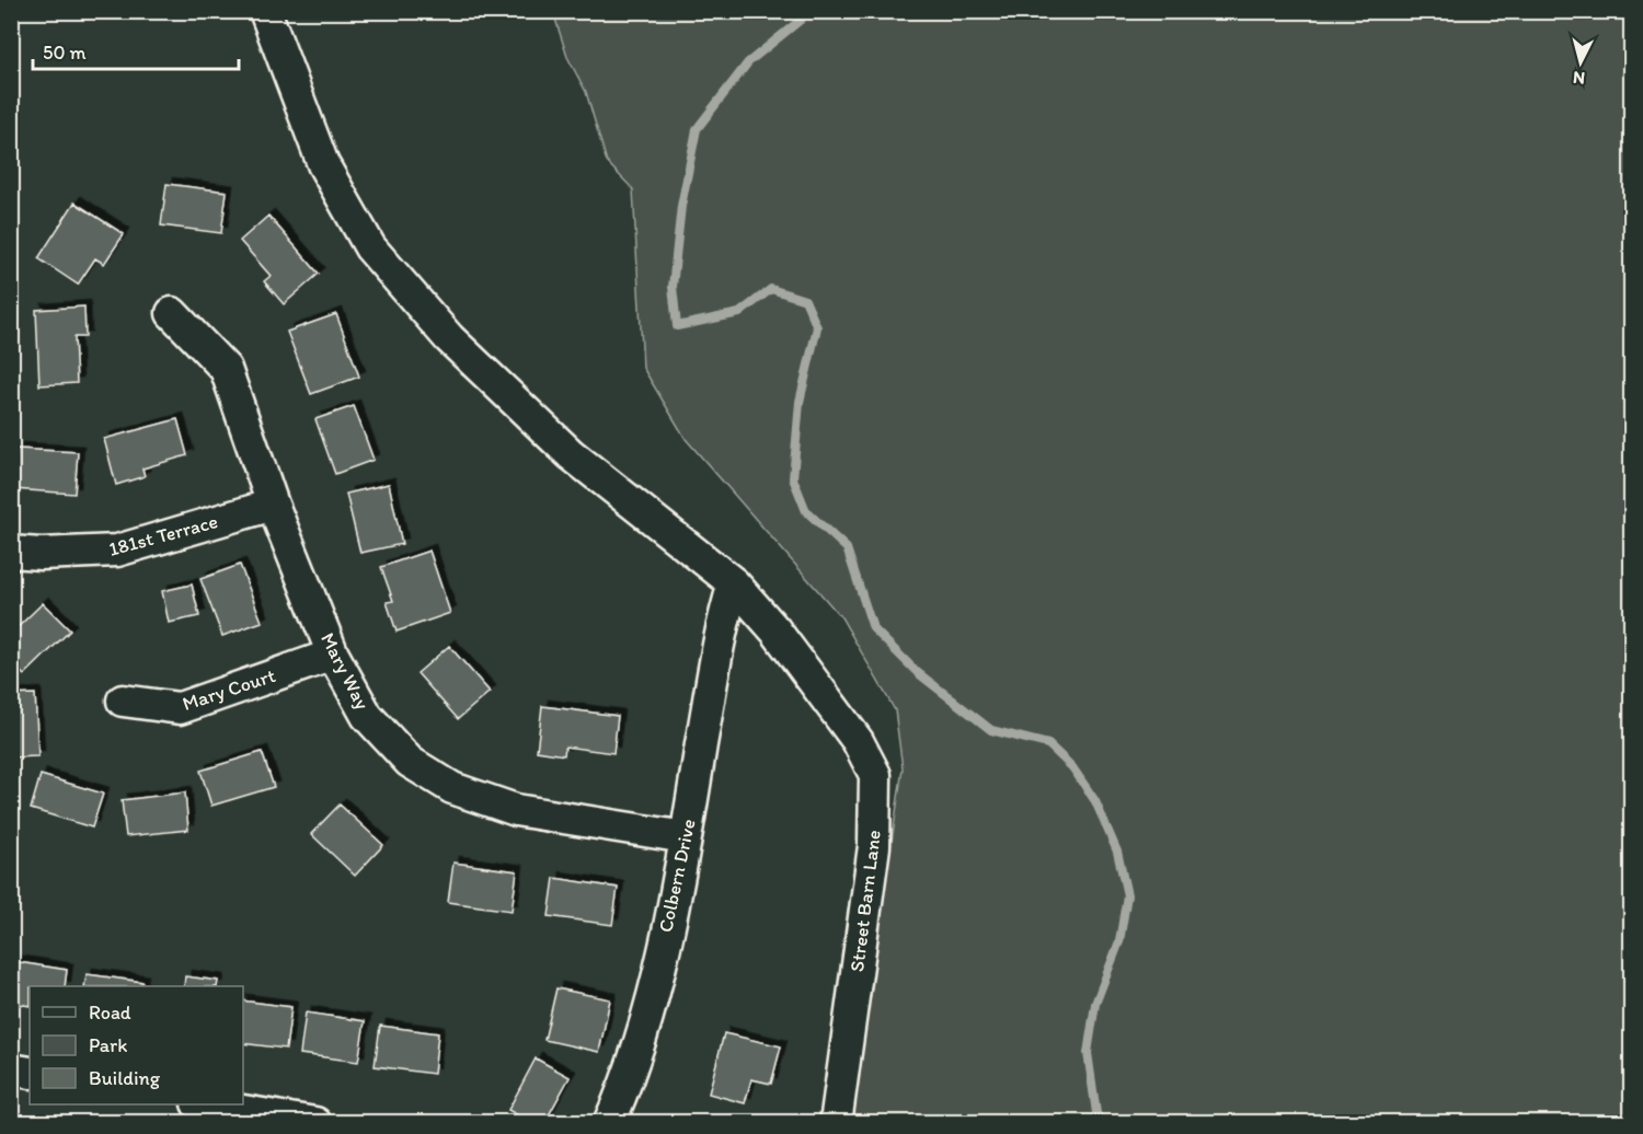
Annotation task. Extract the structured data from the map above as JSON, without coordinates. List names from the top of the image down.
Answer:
{
  "streets": {
    "street": [
      "181st Terrace",
      "Mary Way",
      "Mary Court",
      "Colbern Drive",
      "Street Barn Lane"
    ]
  },
  "crossings": [
    ["181st Terrace", "Mary Way"],
    ["Mary Way", "Mary Court"],
    ["Mary Way", "Colbern Drive"],
    ["Colbern Drive", "Street Barn Lane"]
  ],
  "legend": ["Road", "Park", "Building"],
  "scale_bar": "50 m",
  "north": "bottom"
}
